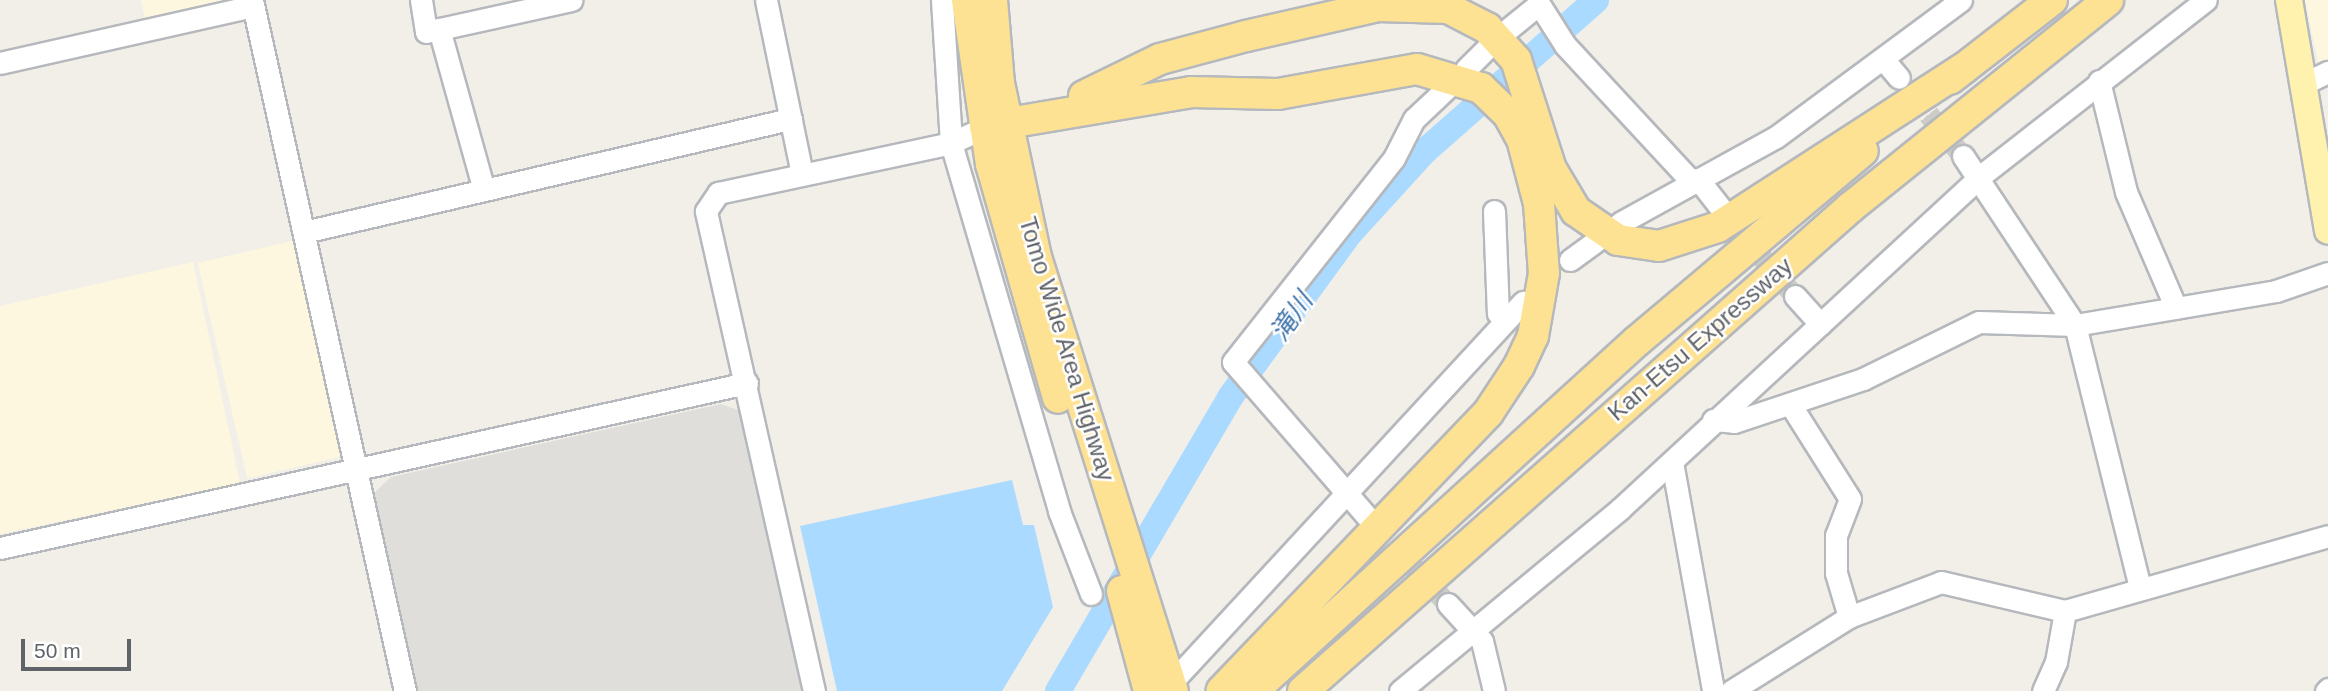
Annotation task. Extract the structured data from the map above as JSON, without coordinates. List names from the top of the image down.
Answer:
{
  "streets": {
    "highway": ["Kan-Etsu Expressway", "Tomo Wide Area Highway"]
  },
  "water": ["滝川"],
  "scale_bar": "50 m"
}
